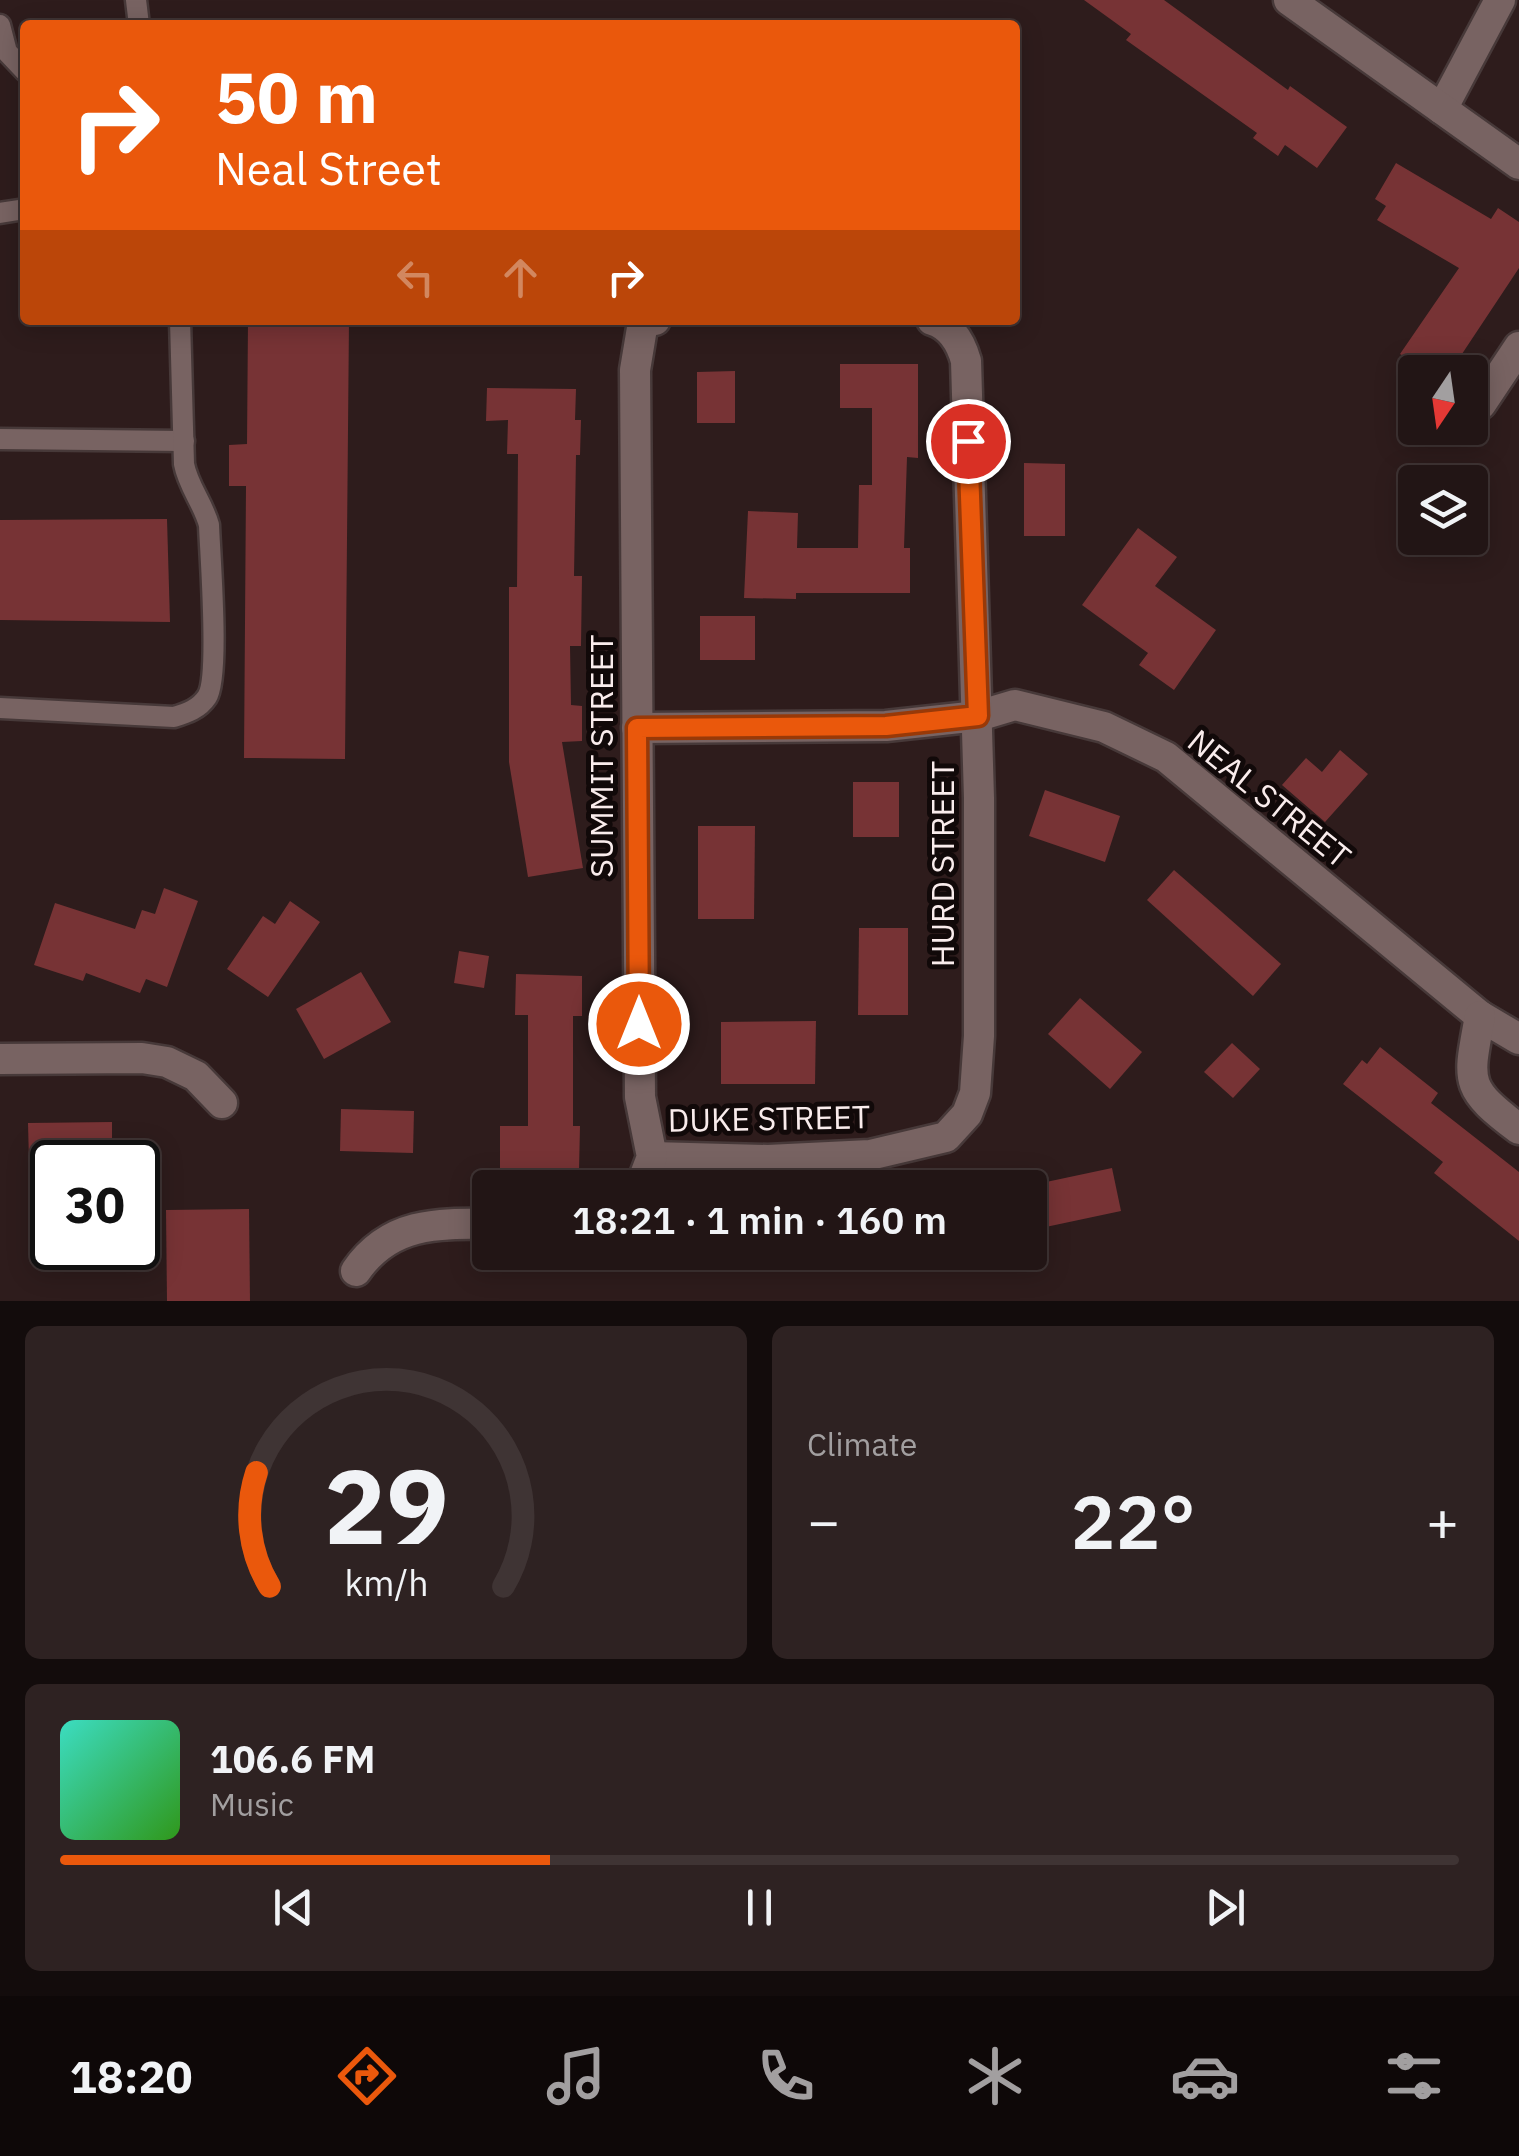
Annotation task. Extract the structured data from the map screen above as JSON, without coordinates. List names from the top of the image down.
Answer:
{
  "streets": {
    "street": [
      "SUMMIT STREET",
      "NEAL STREET",
      "HURD STREET",
      "DUKE STREET"
    ]
  },
  "crossings": [
    ["SUMMIT STREET", "NEAL STREET"],
    ["SUMMIT STREET", "DUKE STREET"],
    ["NEAL STREET", "HURD STREET"],
    ["HURD STREET", "DUKE STREET"]
  ],
  "north": "bottom",
  "page": {
    "turn": ["50 m", "Neal Street"],
    "limit": "30",
    "trip": "18:21 · 1 min · 160 m",
    "tile": "Climate",
    "heat": ["−", "22°", "+"],
    "song": ["106.6 FM", "Music"],
    "tabs": "18:20",
    "gauge": ["29", "km/h"]
  }
}
